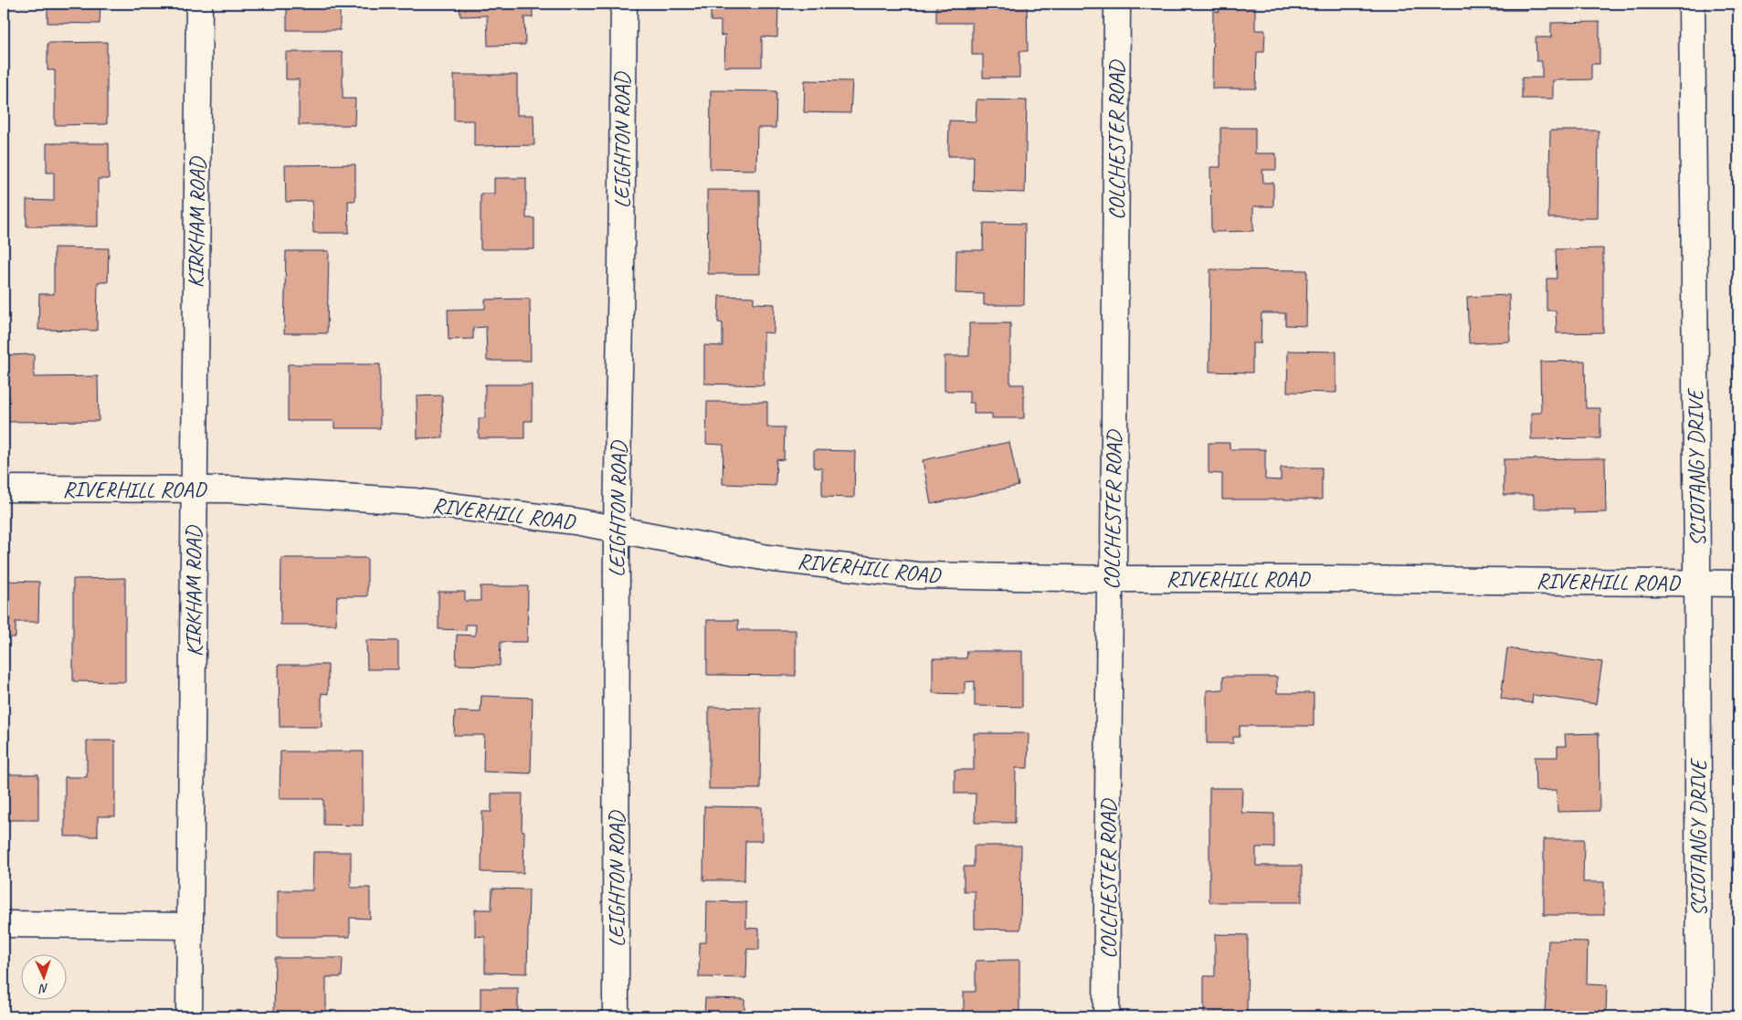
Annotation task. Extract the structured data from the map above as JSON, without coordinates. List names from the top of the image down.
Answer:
{
  "streets": {
    "street": [
      "LEIGHTON ROAD",
      "COLCHESTER ROAD",
      "KIRKHAM ROAD",
      "SCIOTANGY DRIVE",
      "RIVERHILL ROAD"
    ]
  },
  "crossings": [
    ["LEIGHTON ROAD", "RIVERHILL ROAD"],
    ["COLCHESTER ROAD", "RIVERHILL ROAD"],
    ["KIRKHAM ROAD", "RIVERHILL ROAD"],
    ["SCIOTANGY DRIVE", "RIVERHILL ROAD"]
  ],
  "north": "bottom"
}
